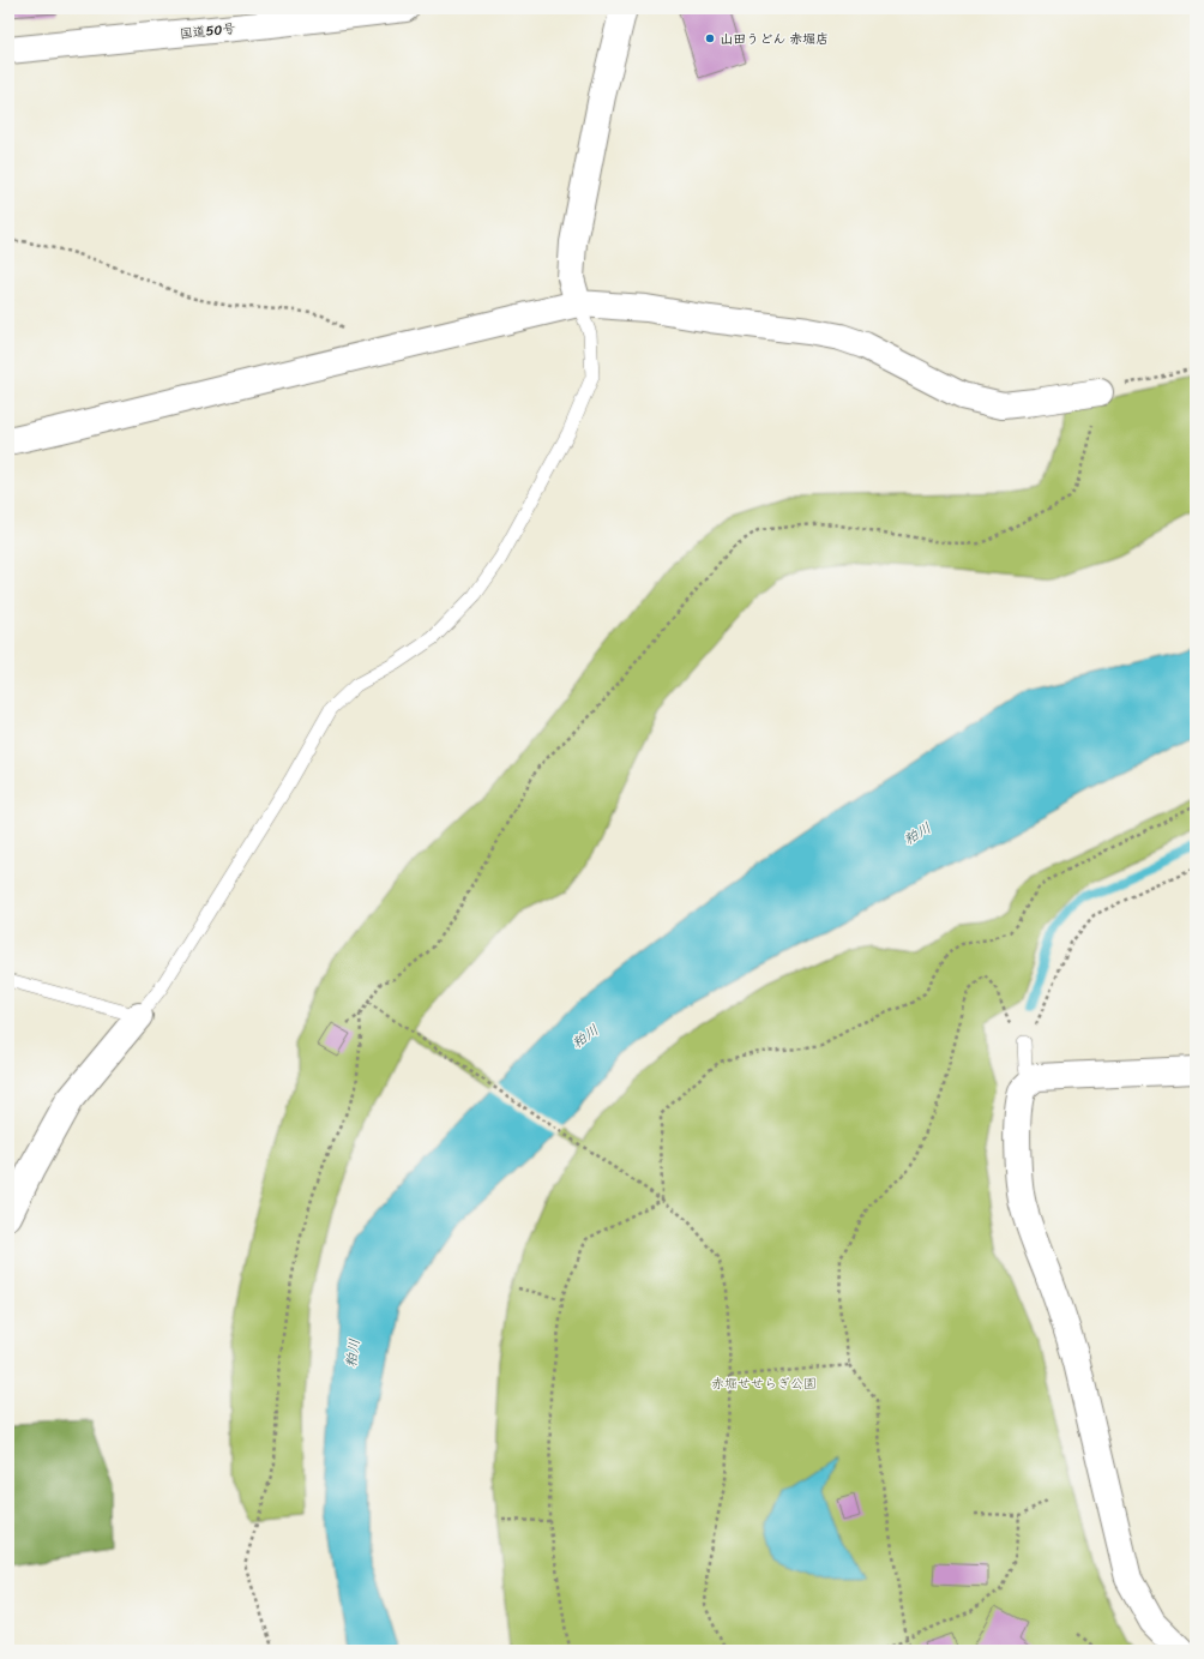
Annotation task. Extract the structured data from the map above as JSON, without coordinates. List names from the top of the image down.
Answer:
{
  "streets": {
    "main road": ["国道50号"]
  },
  "water": ["粕川"],
  "parks": ["赤堀せせらぎ公園"],
  "places": ["山田うどん 赤堀店"]
}
